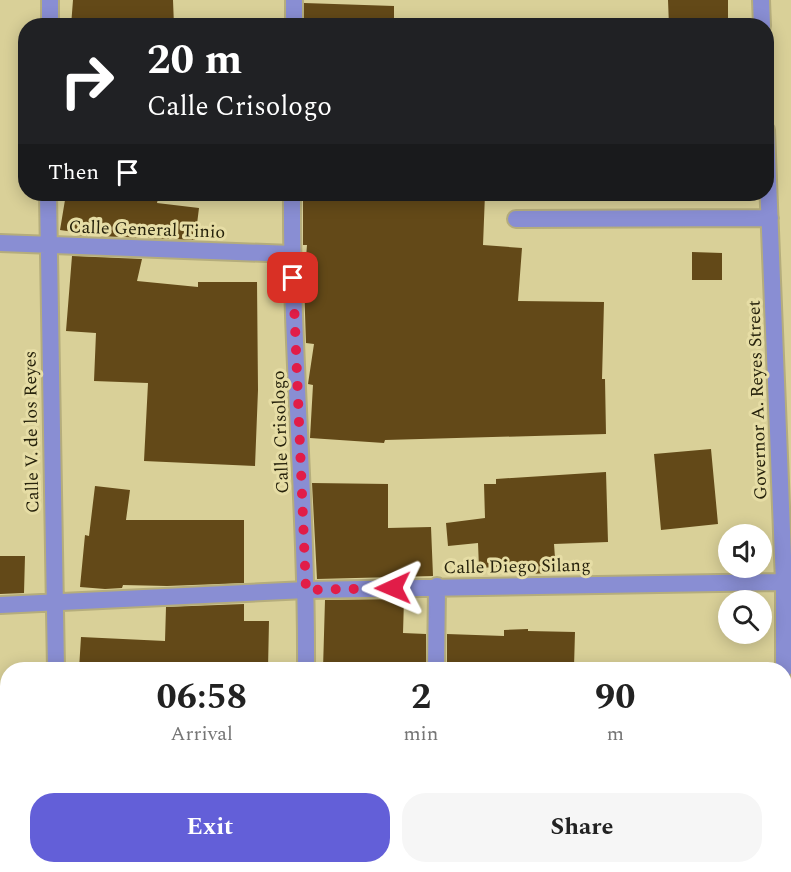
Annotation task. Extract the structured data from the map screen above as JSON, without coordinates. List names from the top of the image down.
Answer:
{
  "streets": {
    "street": [
      "Calle General Tinio",
      "Governor A. Reyes Street",
      "Calle V. de los Reyes",
      "Calle Crisologo",
      "Calle Diego Silang"
    ]
  },
  "crossings": [
    ["Calle General Tinio", "Calle V. de los Reyes"],
    ["Calle General Tinio", "Calle Crisologo"],
    ["Governor A. Reyes Street", "Calle Diego Silang"],
    ["Calle V. de los Reyes", "Calle Diego Silang"],
    ["Calle Crisologo", "Calle Diego Silang"]
  ],
  "page": {
    "turn": ["20 m", "Calle Crisologo"],
    "then": "Then",
    "eta": [
      "06:58",
      "Arrival",
      "2",
      "min",
      "90",
      "m"
    ],
    "buttons": ["Exit", "Share"]
  }
}
